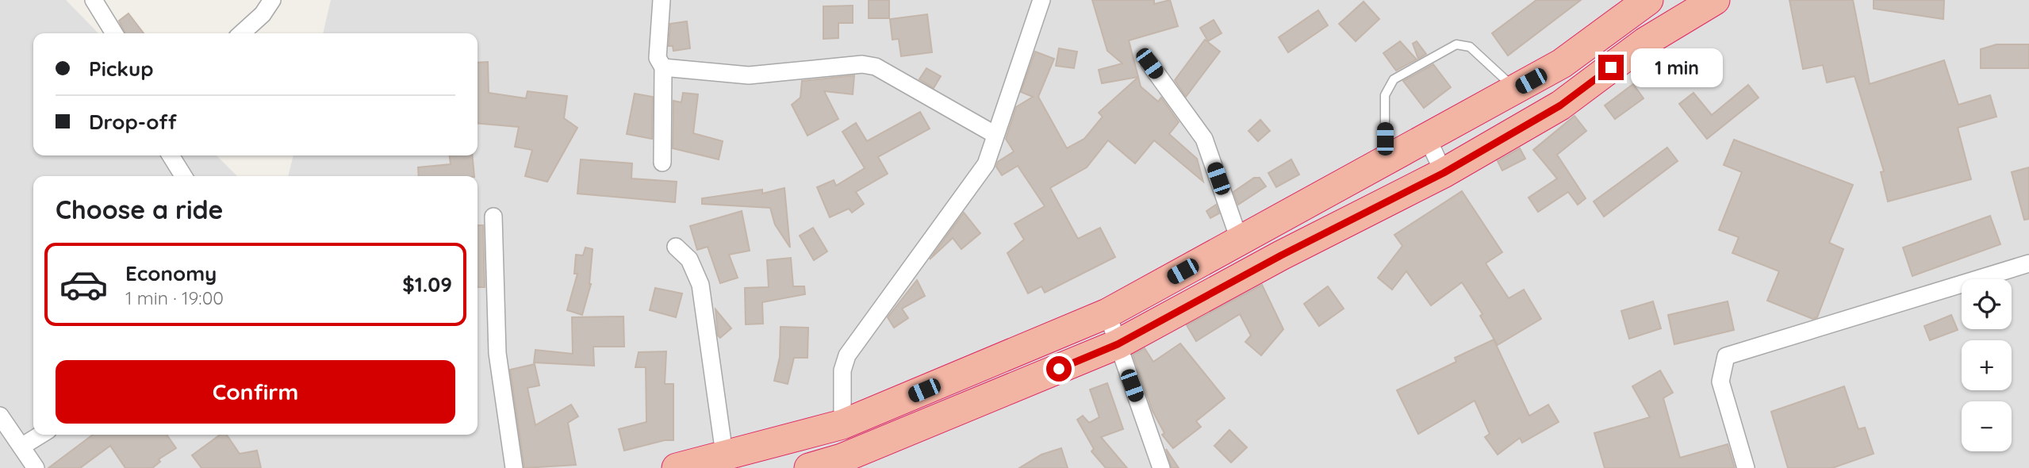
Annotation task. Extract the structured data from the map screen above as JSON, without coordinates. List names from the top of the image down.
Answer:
{
  "page": {
    "banner": ["Pickup", "Drop-off"],
    "bubble": "1 min",
    "heading": "Choose a ride",
    "list": [
      {
        "name": "Economy",
        "note": "1 min · 19:00",
        "value": "$1.09"
      }
    ],
    "map_buttons": ["+", "−"],
    "buttons": "Confirm"
  }
}
